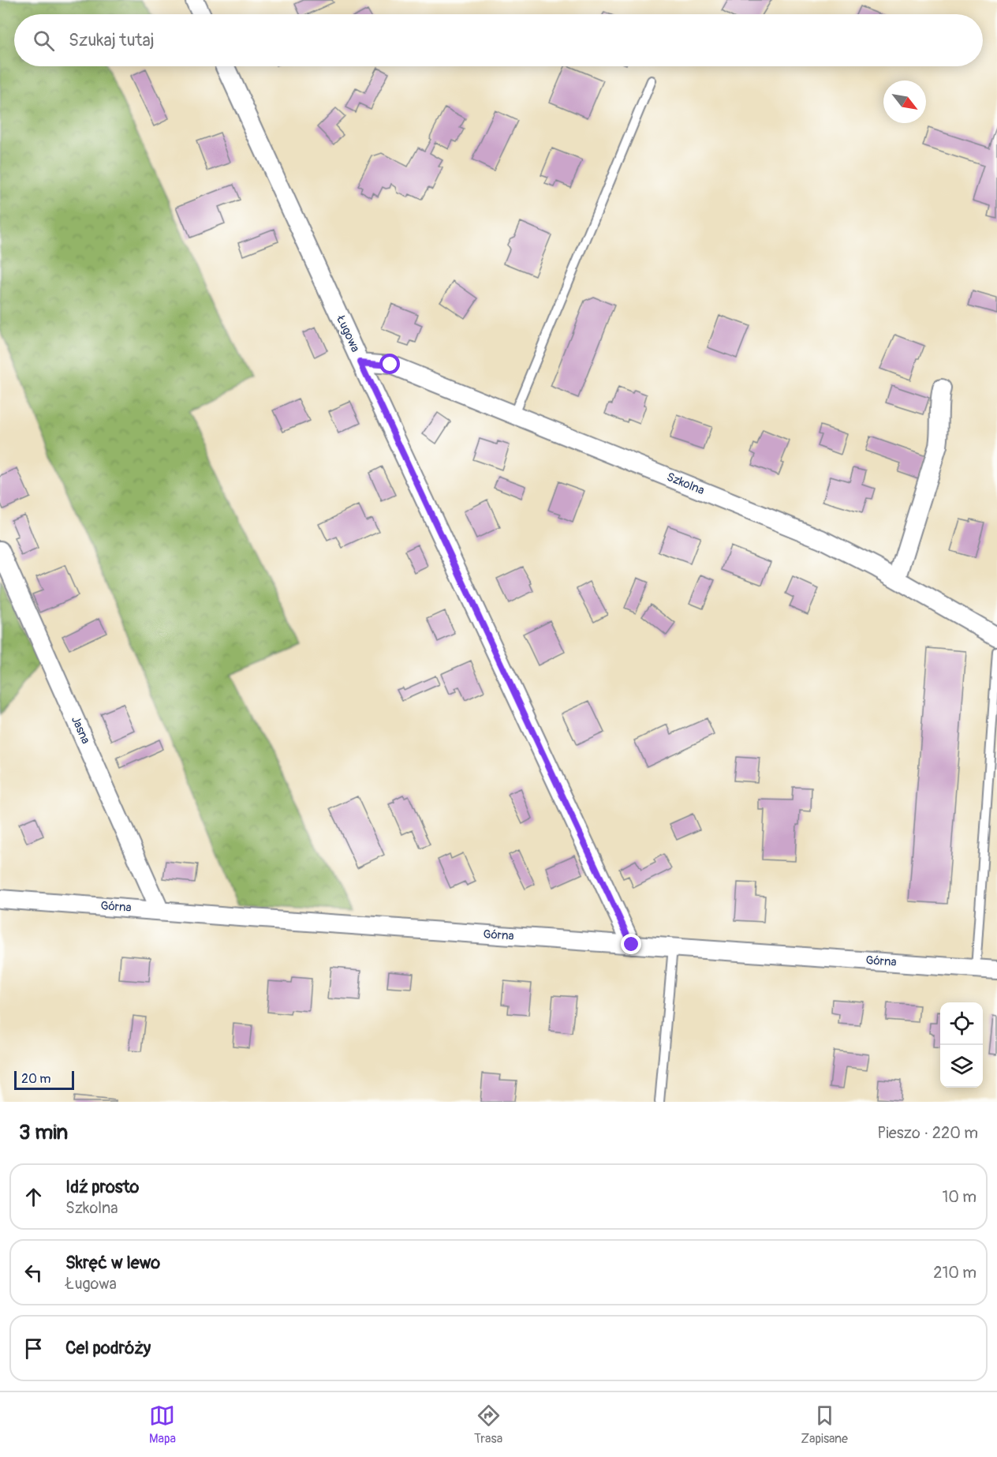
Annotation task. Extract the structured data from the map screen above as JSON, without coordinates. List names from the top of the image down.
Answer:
{
  "streets": {
    "street": [
      "Ługowa",
      "Szkolna",
      "Jasna",
      "Górna"
    ]
  },
  "crossings": [
    ["Ługowa", "Szkolna"],
    ["Ługowa", "Górna"],
    ["Jasna", "Górna"]
  ],
  "scale_bar": "20 m",
  "north": "bottom right",
  "page": {
    "search": "Szukaj tutaj",
    "scale": "20 m",
    "heading": ["3 min", "Pieszo · 220 m"],
    "list": [
      ["Idź prosto", "Szkolna", "10 m"],
      ["Skręć w lewo", "Ługowa", "210 m"],
      "Cel podróży"
    ],
    "nav": ["Mapa", "Trasa", "Zapisane"]
  }
}
